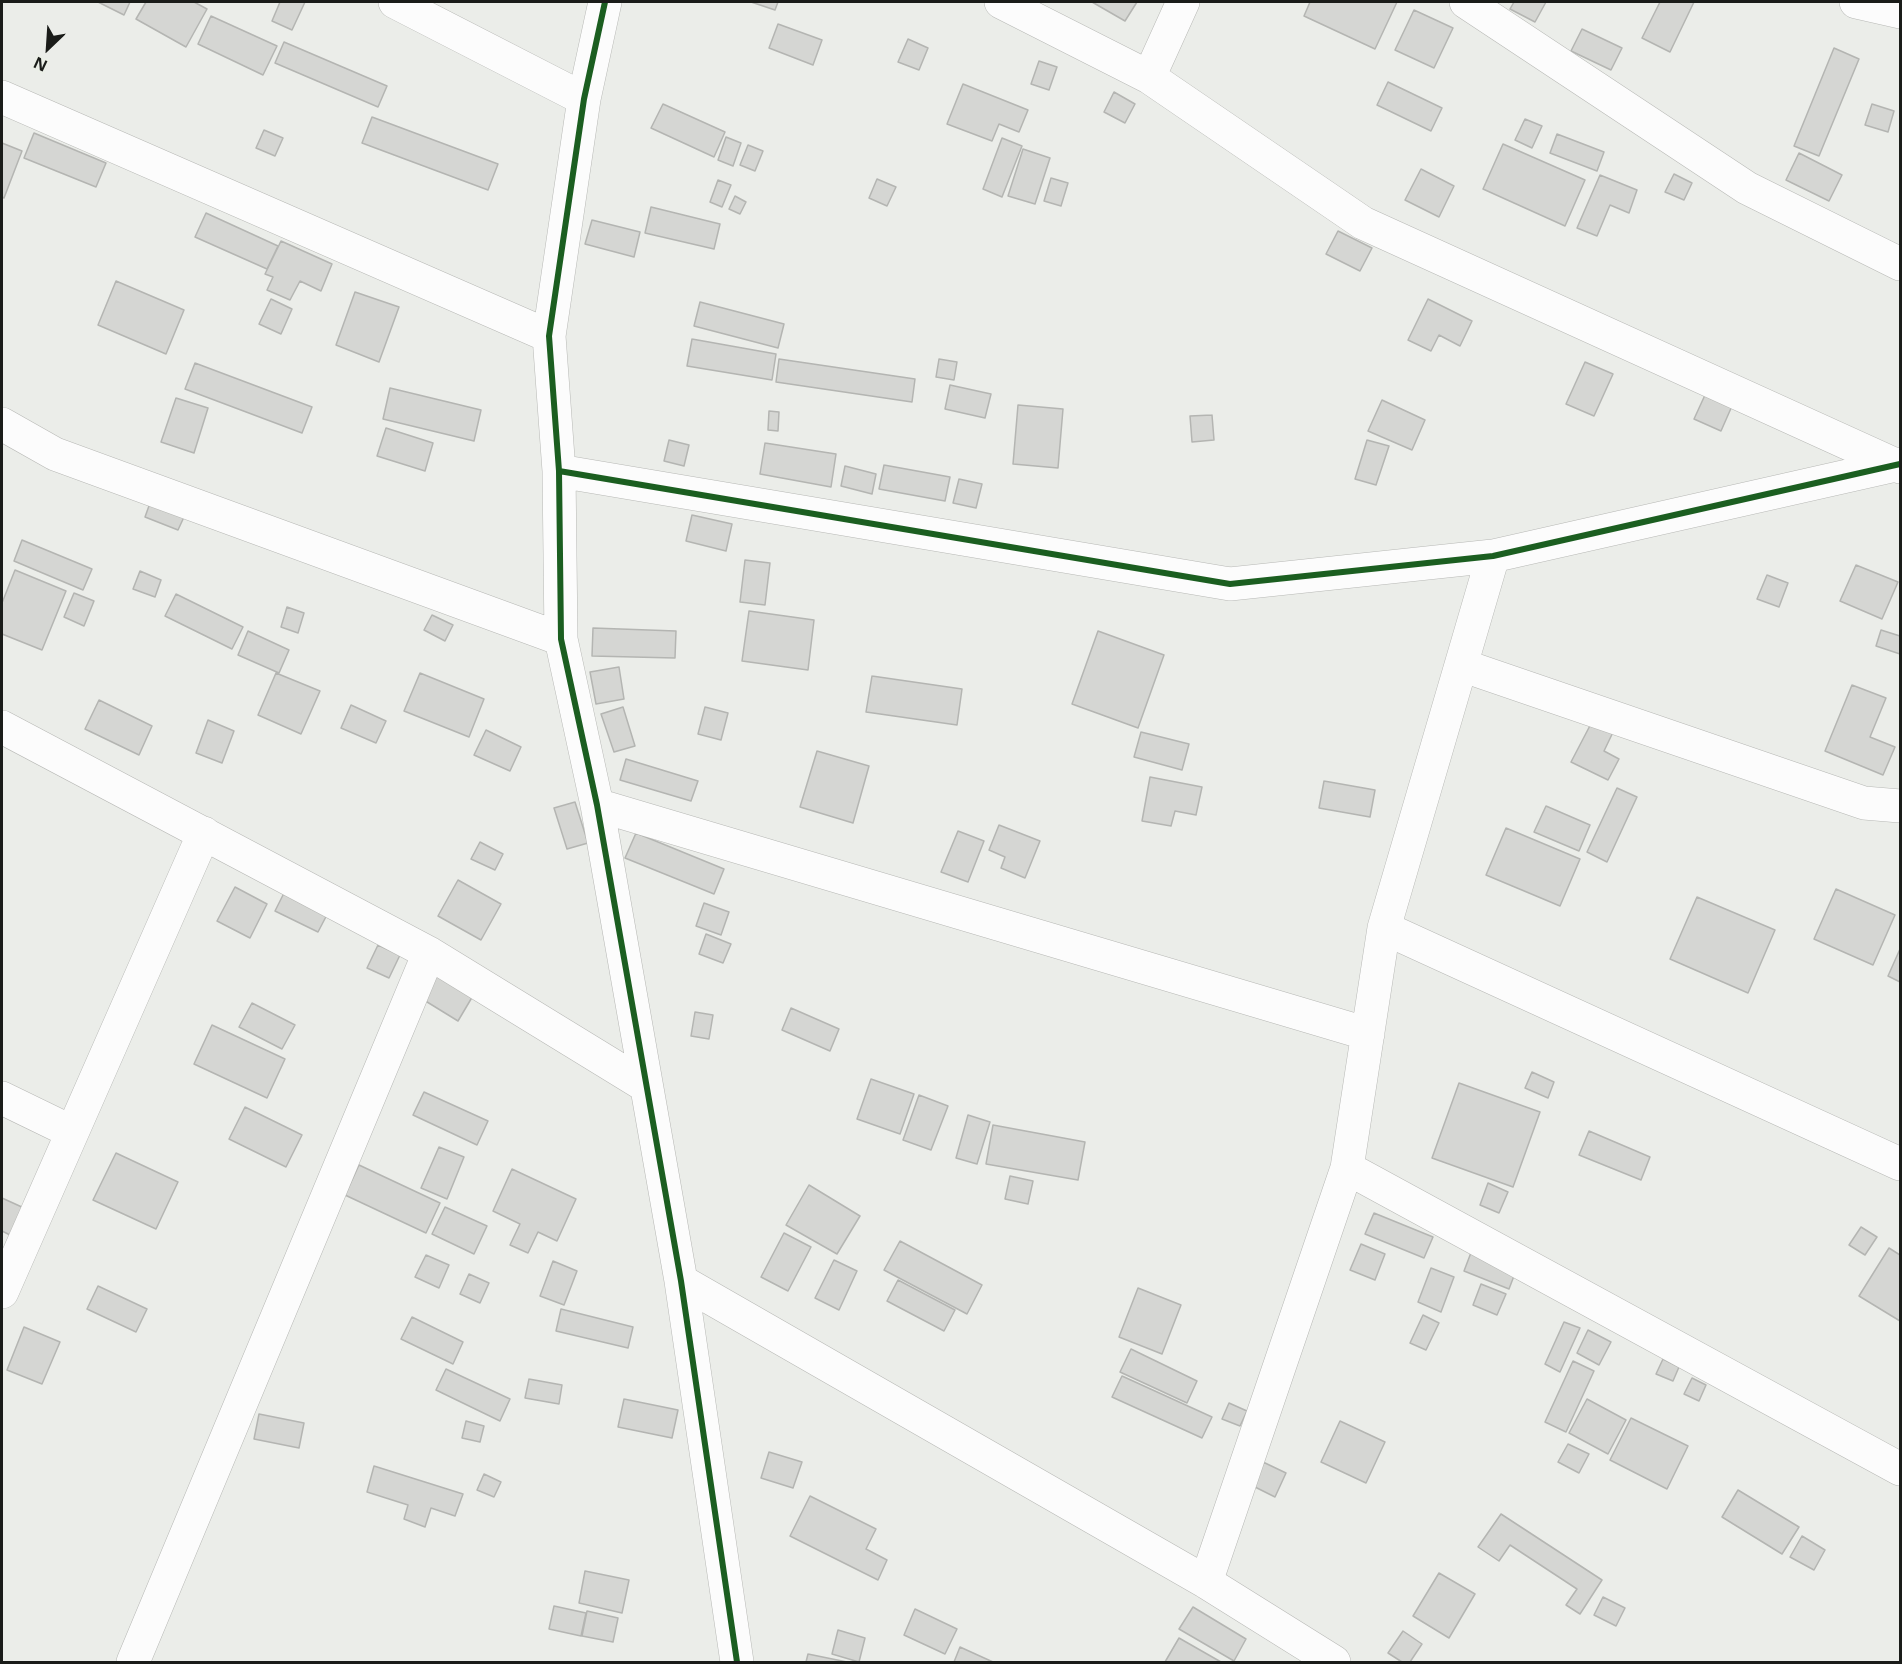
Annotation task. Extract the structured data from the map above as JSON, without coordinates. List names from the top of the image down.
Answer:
{
  "north": "bottom left"
}
